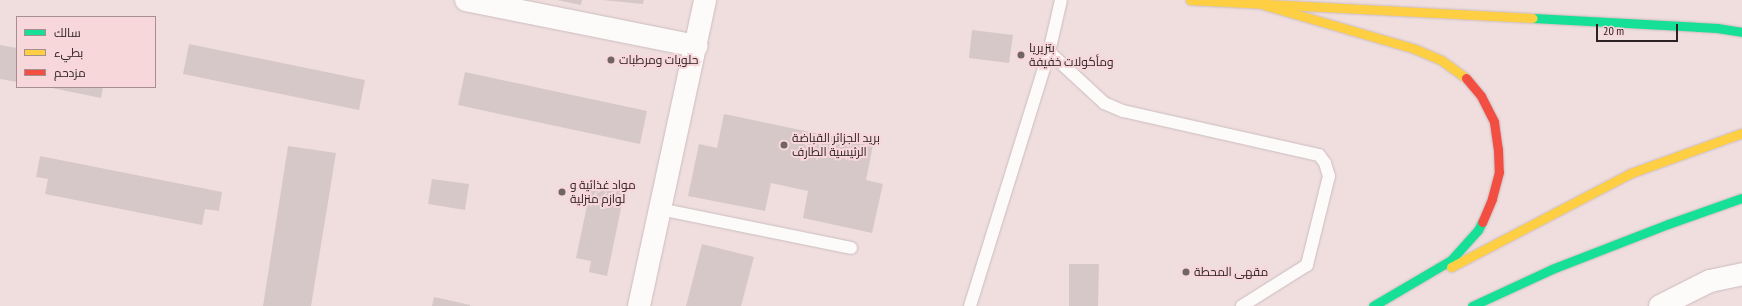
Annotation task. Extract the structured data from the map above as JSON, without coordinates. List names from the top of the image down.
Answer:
{
  "places": [
    "بتزيريا ومأكولات خفيفة",
    "حلويات ومرطبات",
    "بريد الجزائر القباضة الرئيسية الطارف",
    "مواد غذائية و لوازم منزلية",
    "مقهى المحطة"
  ],
  "legend": ["سالك", "بطيء", "مزدحم"],
  "scale_bar": "20 m"
}
